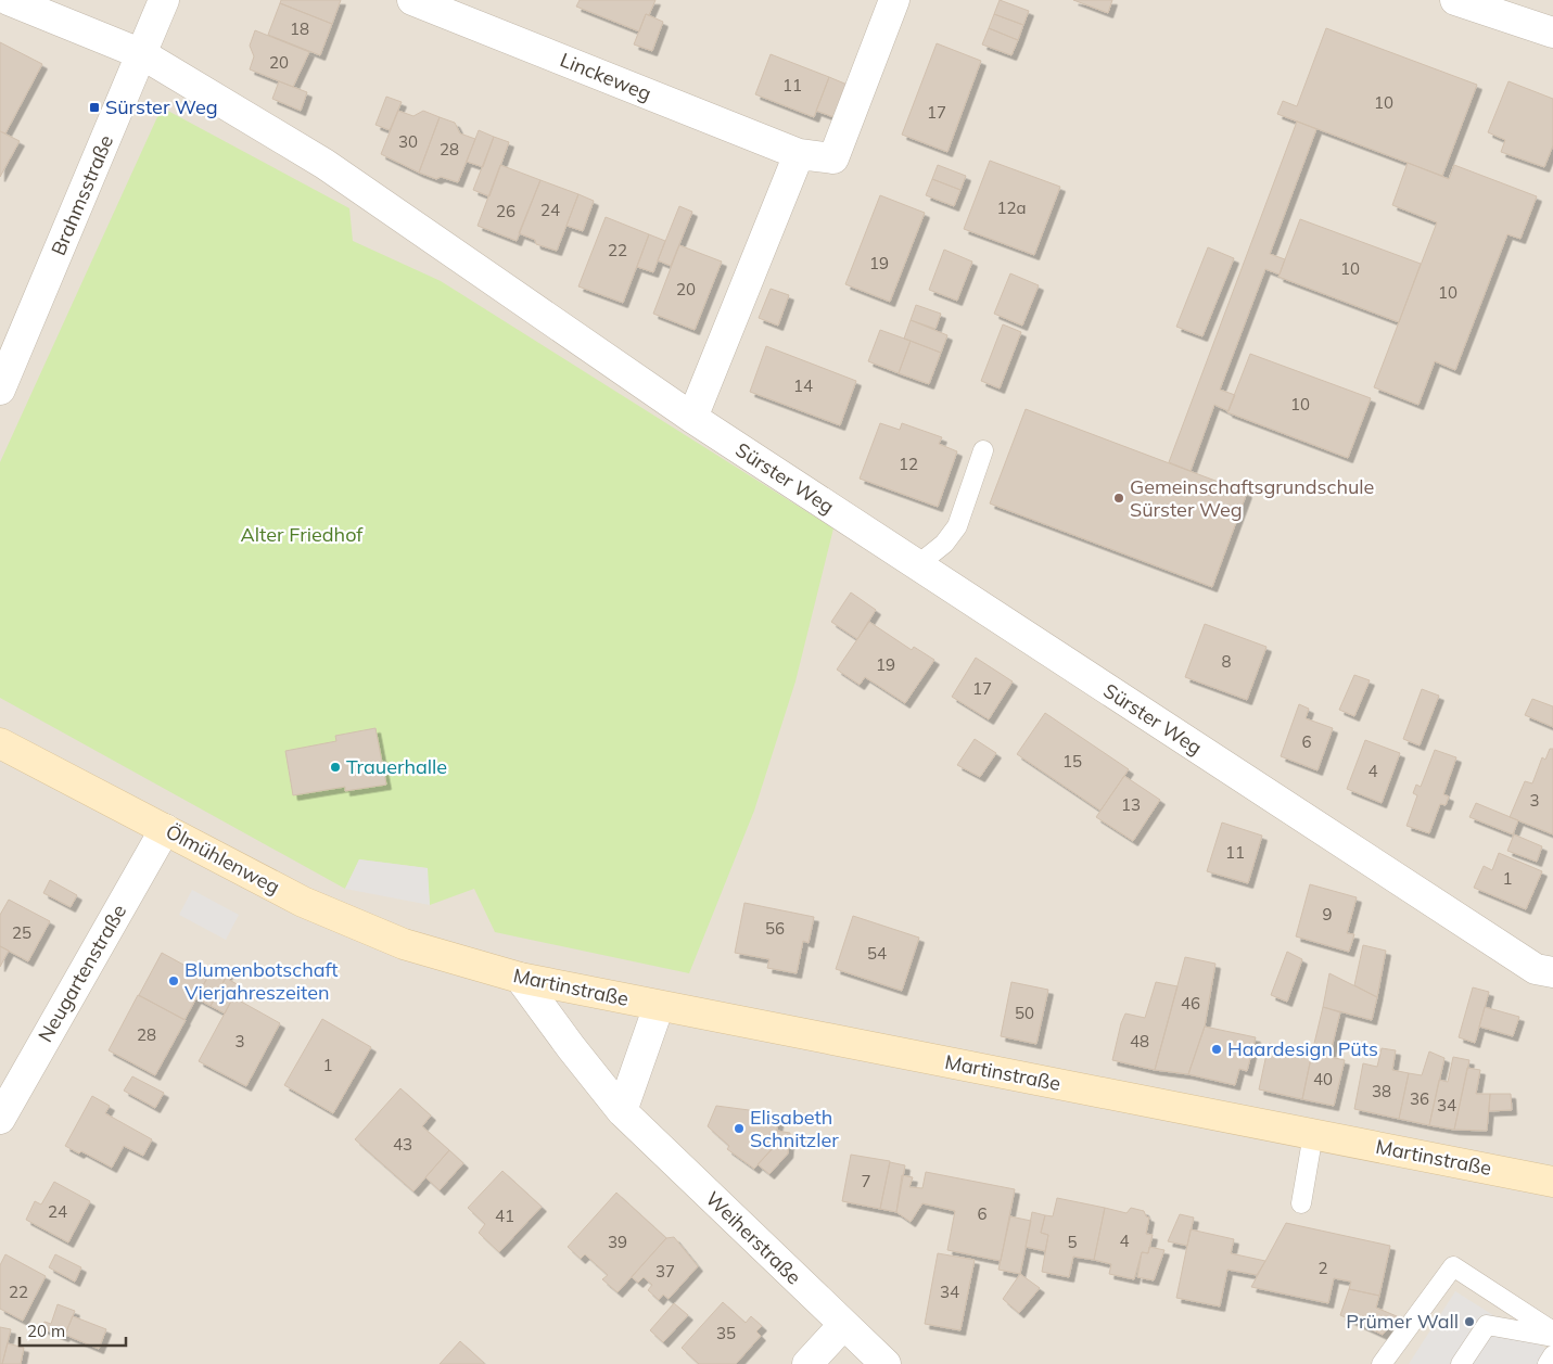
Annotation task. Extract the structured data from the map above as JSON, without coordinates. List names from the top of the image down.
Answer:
{
  "streets": {
    "main road": ["Ölmühlenweg", "Martinstraße"],
    "street": [
      "Linckeweg",
      "Brahmsstraße",
      "Sürster Weg",
      "Neugartenstraße",
      "Weiherstraße"
    ]
  },
  "crossings": [
    ["Brahmsstraße", "Sürster Weg"],
    ["Ölmühlenweg", "Neugartenstraße"],
    ["Ölmühlenweg", "Martinstraße"],
    ["Martinstraße", "Weiherstraße"]
  ],
  "parks": ["Alter Friedhof"],
  "places": {
    "transit": ["Sürster Weg"],
    "other": [
      "Gemeinschaftsgrundschule Sürster Weg",
      "Trauerhalle",
      "Blumenbotschaft Vierjahreszeiten",
      "Haardesign Püts",
      "Elisabeth Schnitzler",
      "Prümer Wall"
    ]
  },
  "house_numbers": [
    "18",
    "20",
    "11",
    "10",
    "17",
    "30",
    "28",
    "12a",
    "24",
    "26",
    "22",
    "19",
    "10",
    "20",
    "10",
    "14",
    "10",
    "12",
    "8",
    "19",
    "17",
    "6",
    "15",
    "4",
    "3",
    "13",
    "11",
    "1",
    "9",
    "56",
    "25",
    "54",
    "46",
    "50",
    "28",
    "3",
    "48",
    "1",
    "40",
    "38",
    "36",
    "34",
    "43",
    "7",
    "24",
    "6",
    "41",
    "4",
    "39",
    "5",
    "2",
    "37",
    "22",
    "34",
    "35"
  ],
  "scale_bar": "20 m"
}
